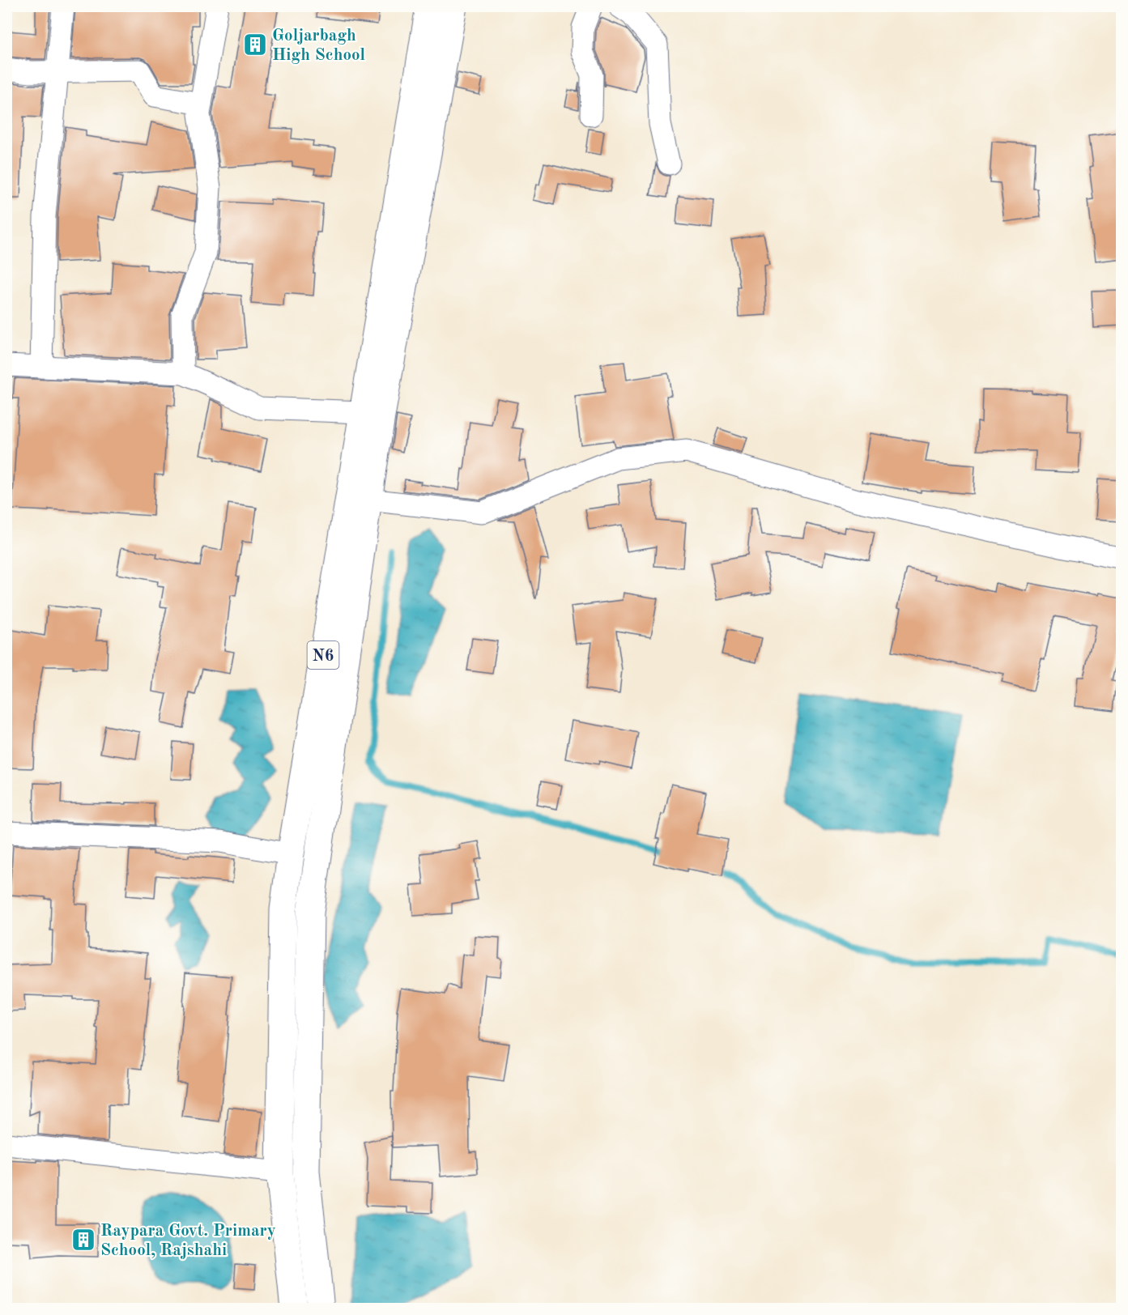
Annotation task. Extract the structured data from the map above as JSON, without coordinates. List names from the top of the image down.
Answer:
{
  "streets": {
    "highway": ["N6"]
  },
  "places": {
    "building": ["Goljarbagh High School", "Raypara Govt. Primary School, Rajshahi"]
  }
}
